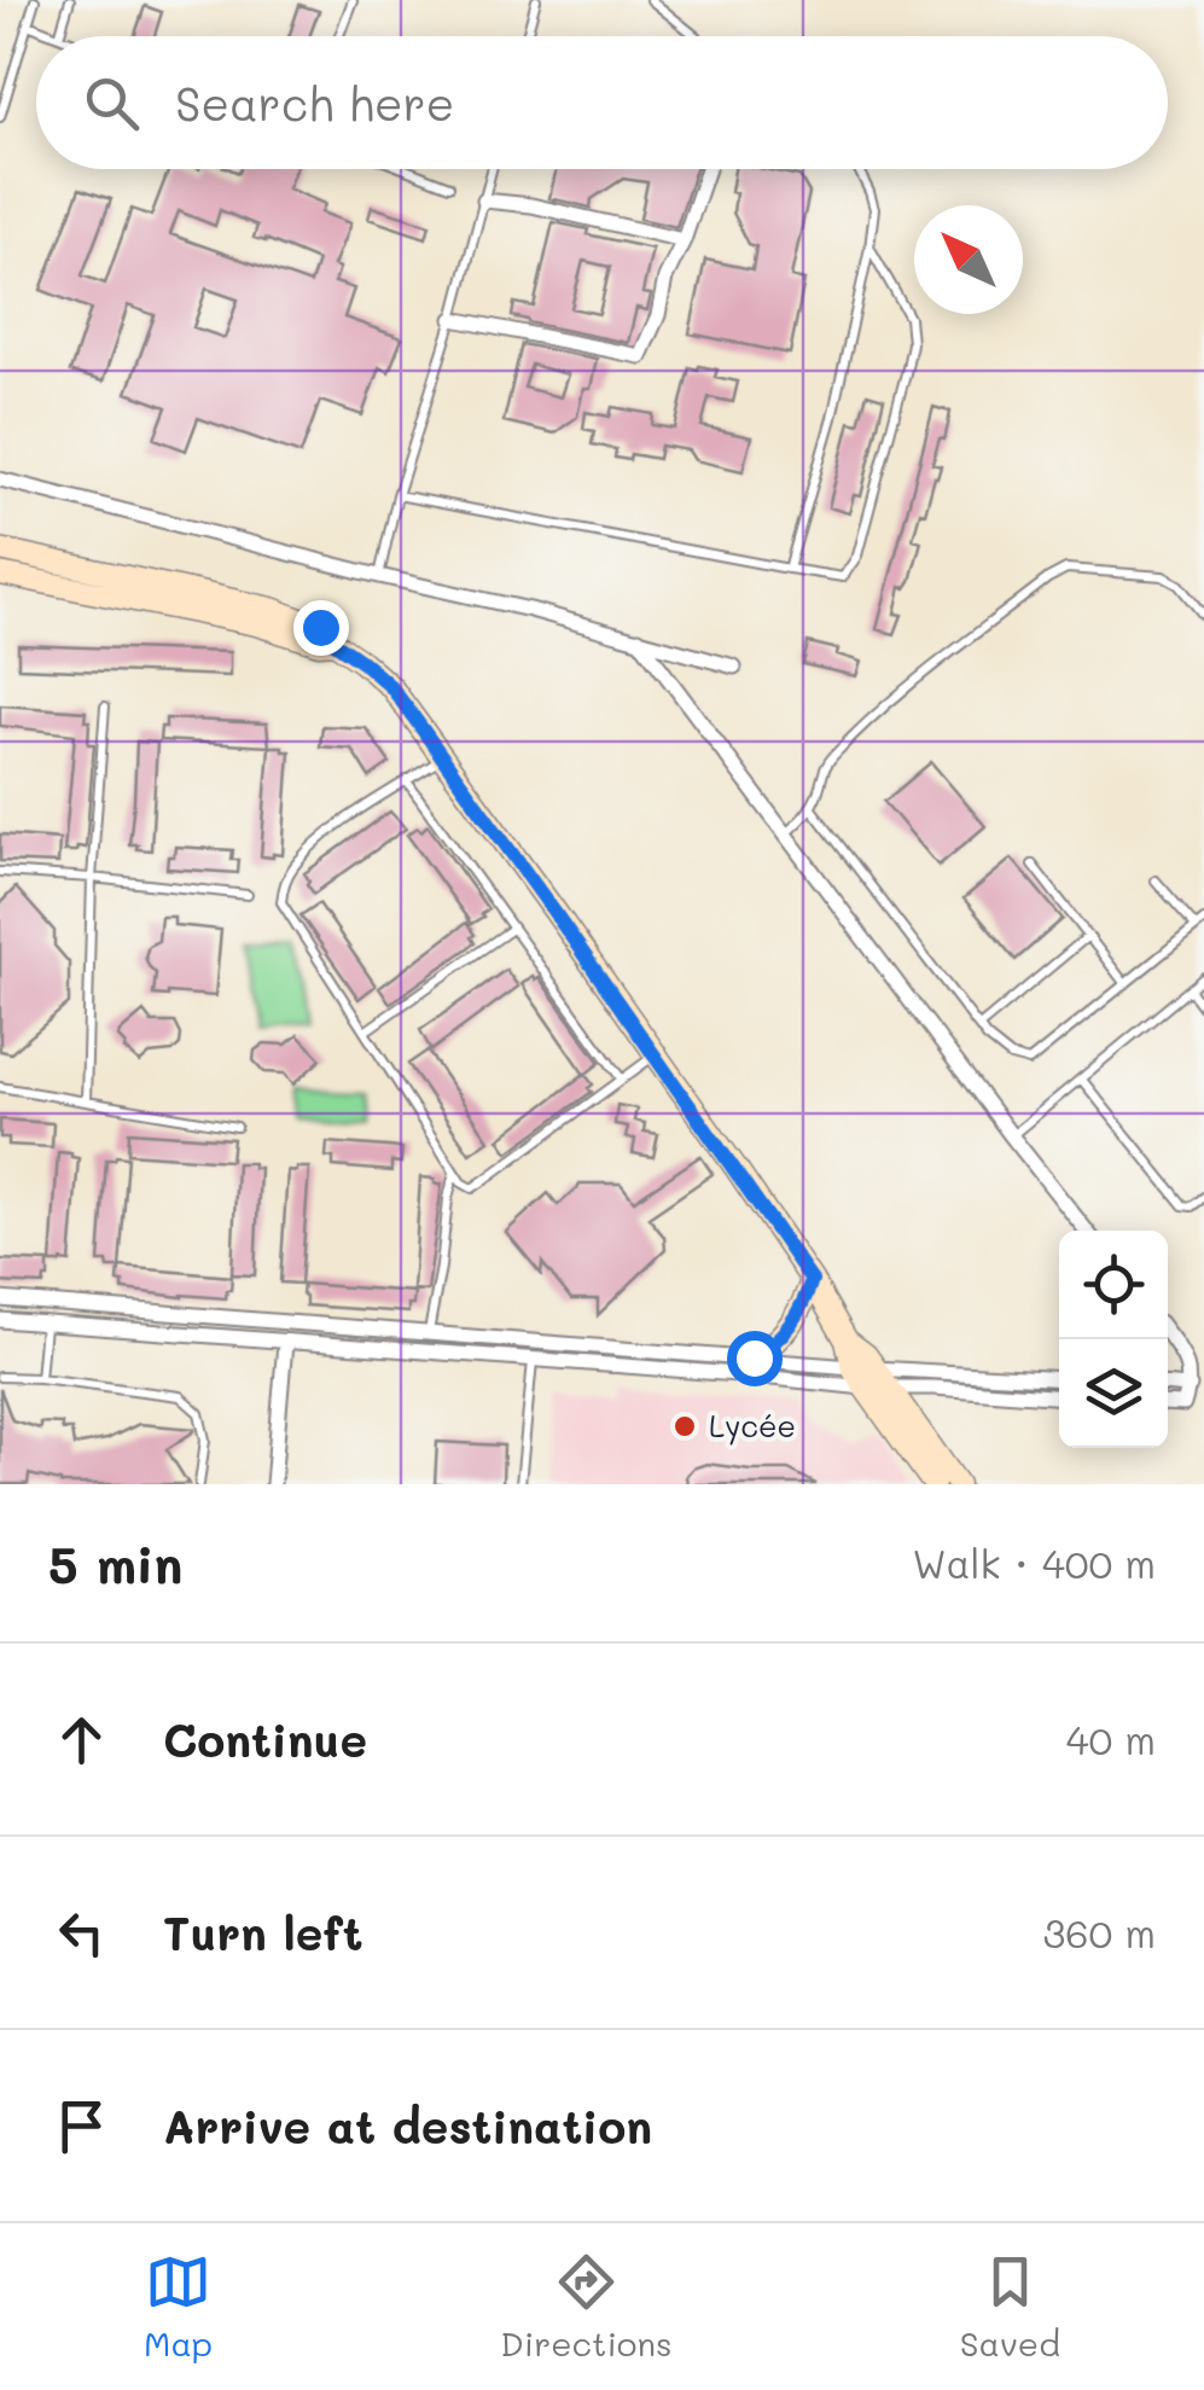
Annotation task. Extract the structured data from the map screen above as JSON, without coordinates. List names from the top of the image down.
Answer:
{
  "places": ["Lycée"],
  "north": "top left",
  "page": {
    "search": "Search here",
    "heading": ["5 min", "Walk · 400 m"],
    "list": [
      ["Continue", "40 m"],
      ["Turn left", "360 m"],
      "Arrive at destination"
    ],
    "nav": ["Map", "Directions", "Saved"]
  }
}
